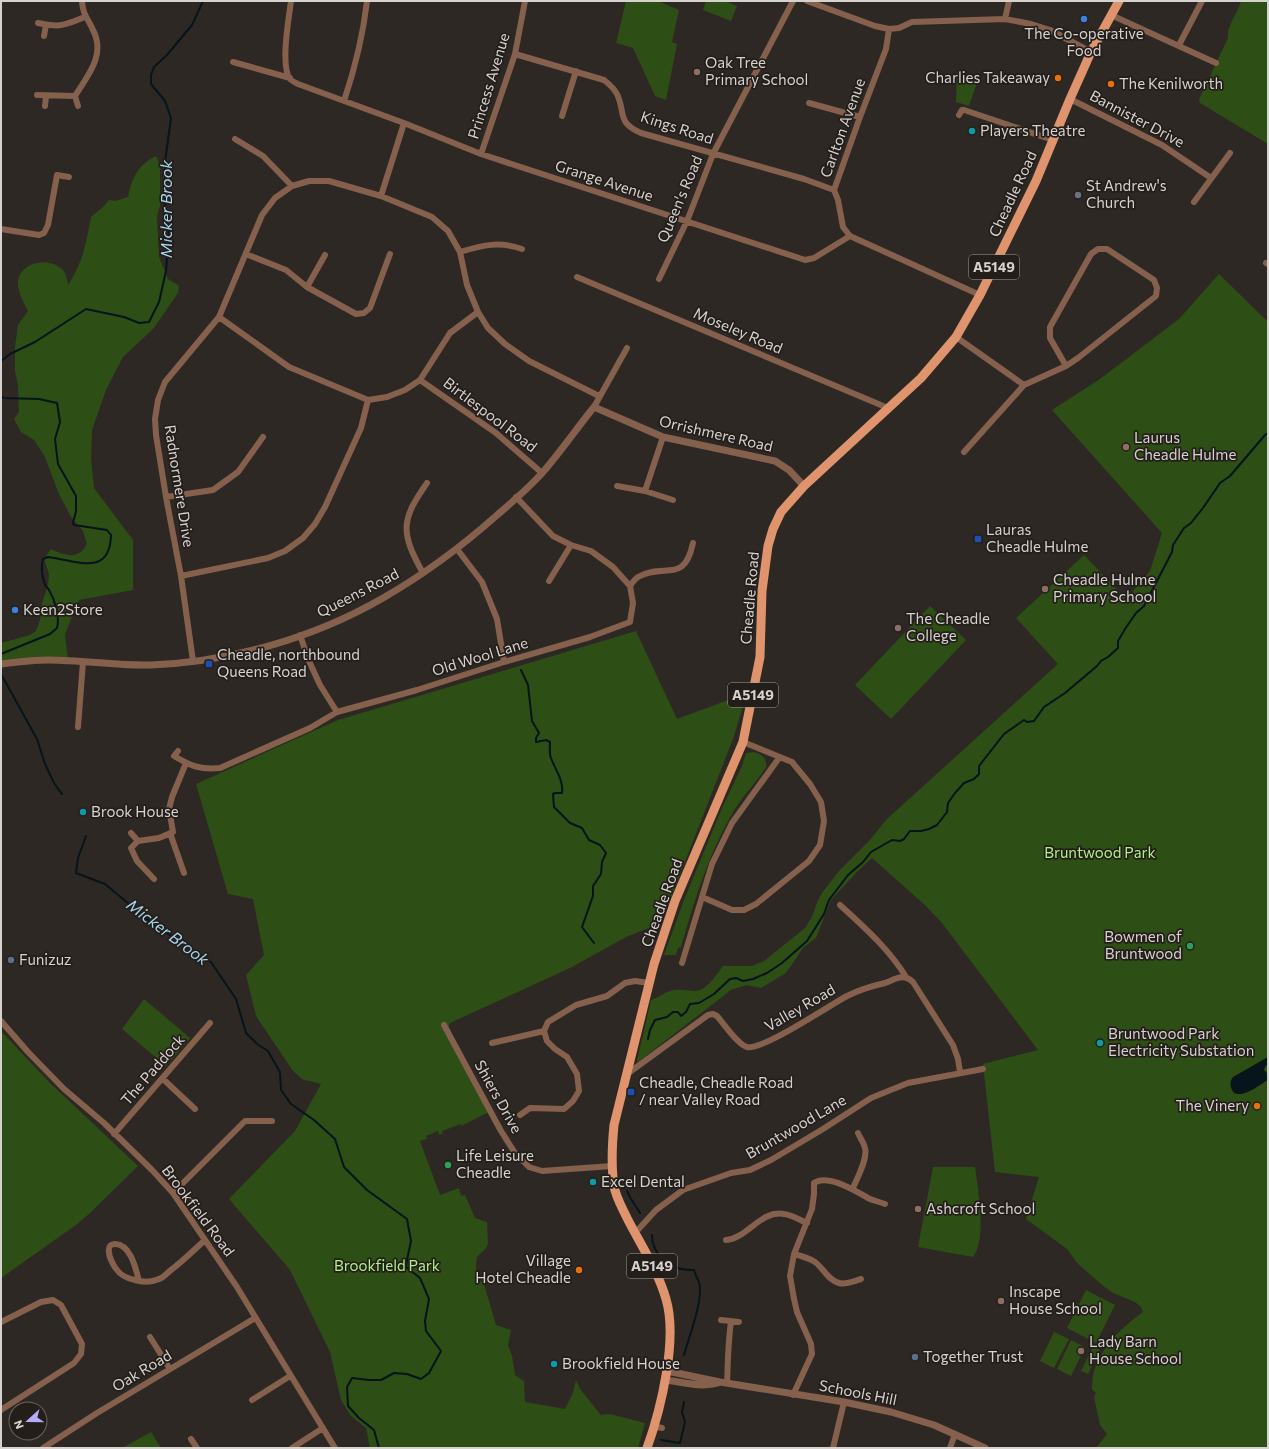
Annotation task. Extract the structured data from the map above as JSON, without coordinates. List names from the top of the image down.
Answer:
{
  "streets": {
    "main road": ["Cheadle Road", "A5149"],
    "street": [
      "Princess Avenue",
      "Bannister Drive",
      "Kings Road",
      "Carlton Avenue",
      "Grange Avenue",
      "Queen's Road",
      "Moseley Road",
      "Birtlespool Road",
      "Orrishmere Road",
      "Radnormere Drive",
      "Queens Road",
      "Old Wool Lane",
      "Valley Road",
      "The Paddock",
      "Shiers Drive",
      "Bruntwood Lane",
      "Brookfield Road",
      "Oak Road",
      "Schools Hill"
    ]
  },
  "crossings": [
    ["Princess Avenue", "Kings Road"],
    ["Princess Avenue", "Grange Avenue"],
    ["Bannister Drive", "Cheadle Road"],
    ["Kings Road", "Carlton Avenue"],
    ["Kings Road", "Queen's Road"],
    ["Carlton Avenue", "Grange Avenue"],
    ["Grange Avenue", "Queen's Road"],
    ["Cheadle Road", "A5149"],
    ["Cheadle Road", "Moseley Road"],
    ["Cheadle Road", "Orrishmere Road"],
    ["Cheadle Road", "Valley Road"],
    ["Cheadle Road", "Shiers Drive"],
    ["A5149", "Shiers Drive"],
    ["A5149", "Bruntwood Lane"],
    ["A5149", "Schools Hill"],
    ["Birtlespool Road", "Queens Road"],
    ["Orrishmere Road", "Queens Road"],
    ["Radnormere Drive", "Queens Road"],
    ["The Paddock", "Brookfield Road"],
    ["Brookfield Road", "Oak Road"]
  ],
  "water": ["Micker Brook"],
  "parks": ["Bruntwood Park", "Brookfield Park"],
  "places": {
    "other": [
      "The Co-operative Food",
      "Oak Tree Primary School",
      "Charlies Takeaway",
      "The Kenilworth",
      "Players Theatre",
      "St Andrew's Church",
      "Laurus Cheadle Hulme",
      "Cheadle Hulme Primary School",
      "Keen2Store",
      "The Cheadle College",
      "Brook House",
      "Bowmen of Bruntwood",
      "Funizuz",
      "Bruntwood Park Electricity Substation",
      "The Vinery",
      "Life Leisure Cheadle",
      "Excel Dental",
      "Ashcroft School",
      "Village Hotel Cheadle",
      "Inscape House School",
      "Lady Barn House School",
      "Together Trust",
      "Brookfield House"
    ],
    "transit": ["Lauras Cheadle Hulme", "Cheadle, northbound Queens Road", "Cheadle, Cheadle Road / near Valley Road"]
  },
  "north": "left"
}
